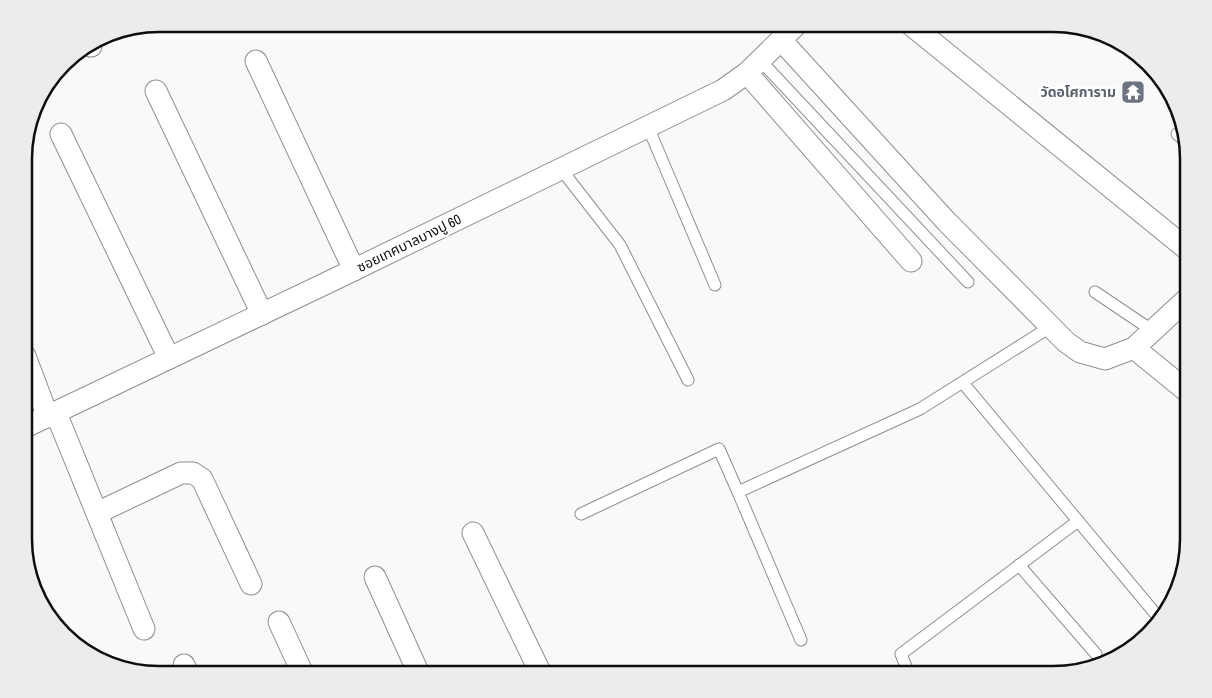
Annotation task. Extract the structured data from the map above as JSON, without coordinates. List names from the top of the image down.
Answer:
{
  "streets": {
    "street": ["ซอยเทศบาลบางปู 60"]
  },
  "places": {
    "temple": ["วัดอโศการาม"]
  }
}
